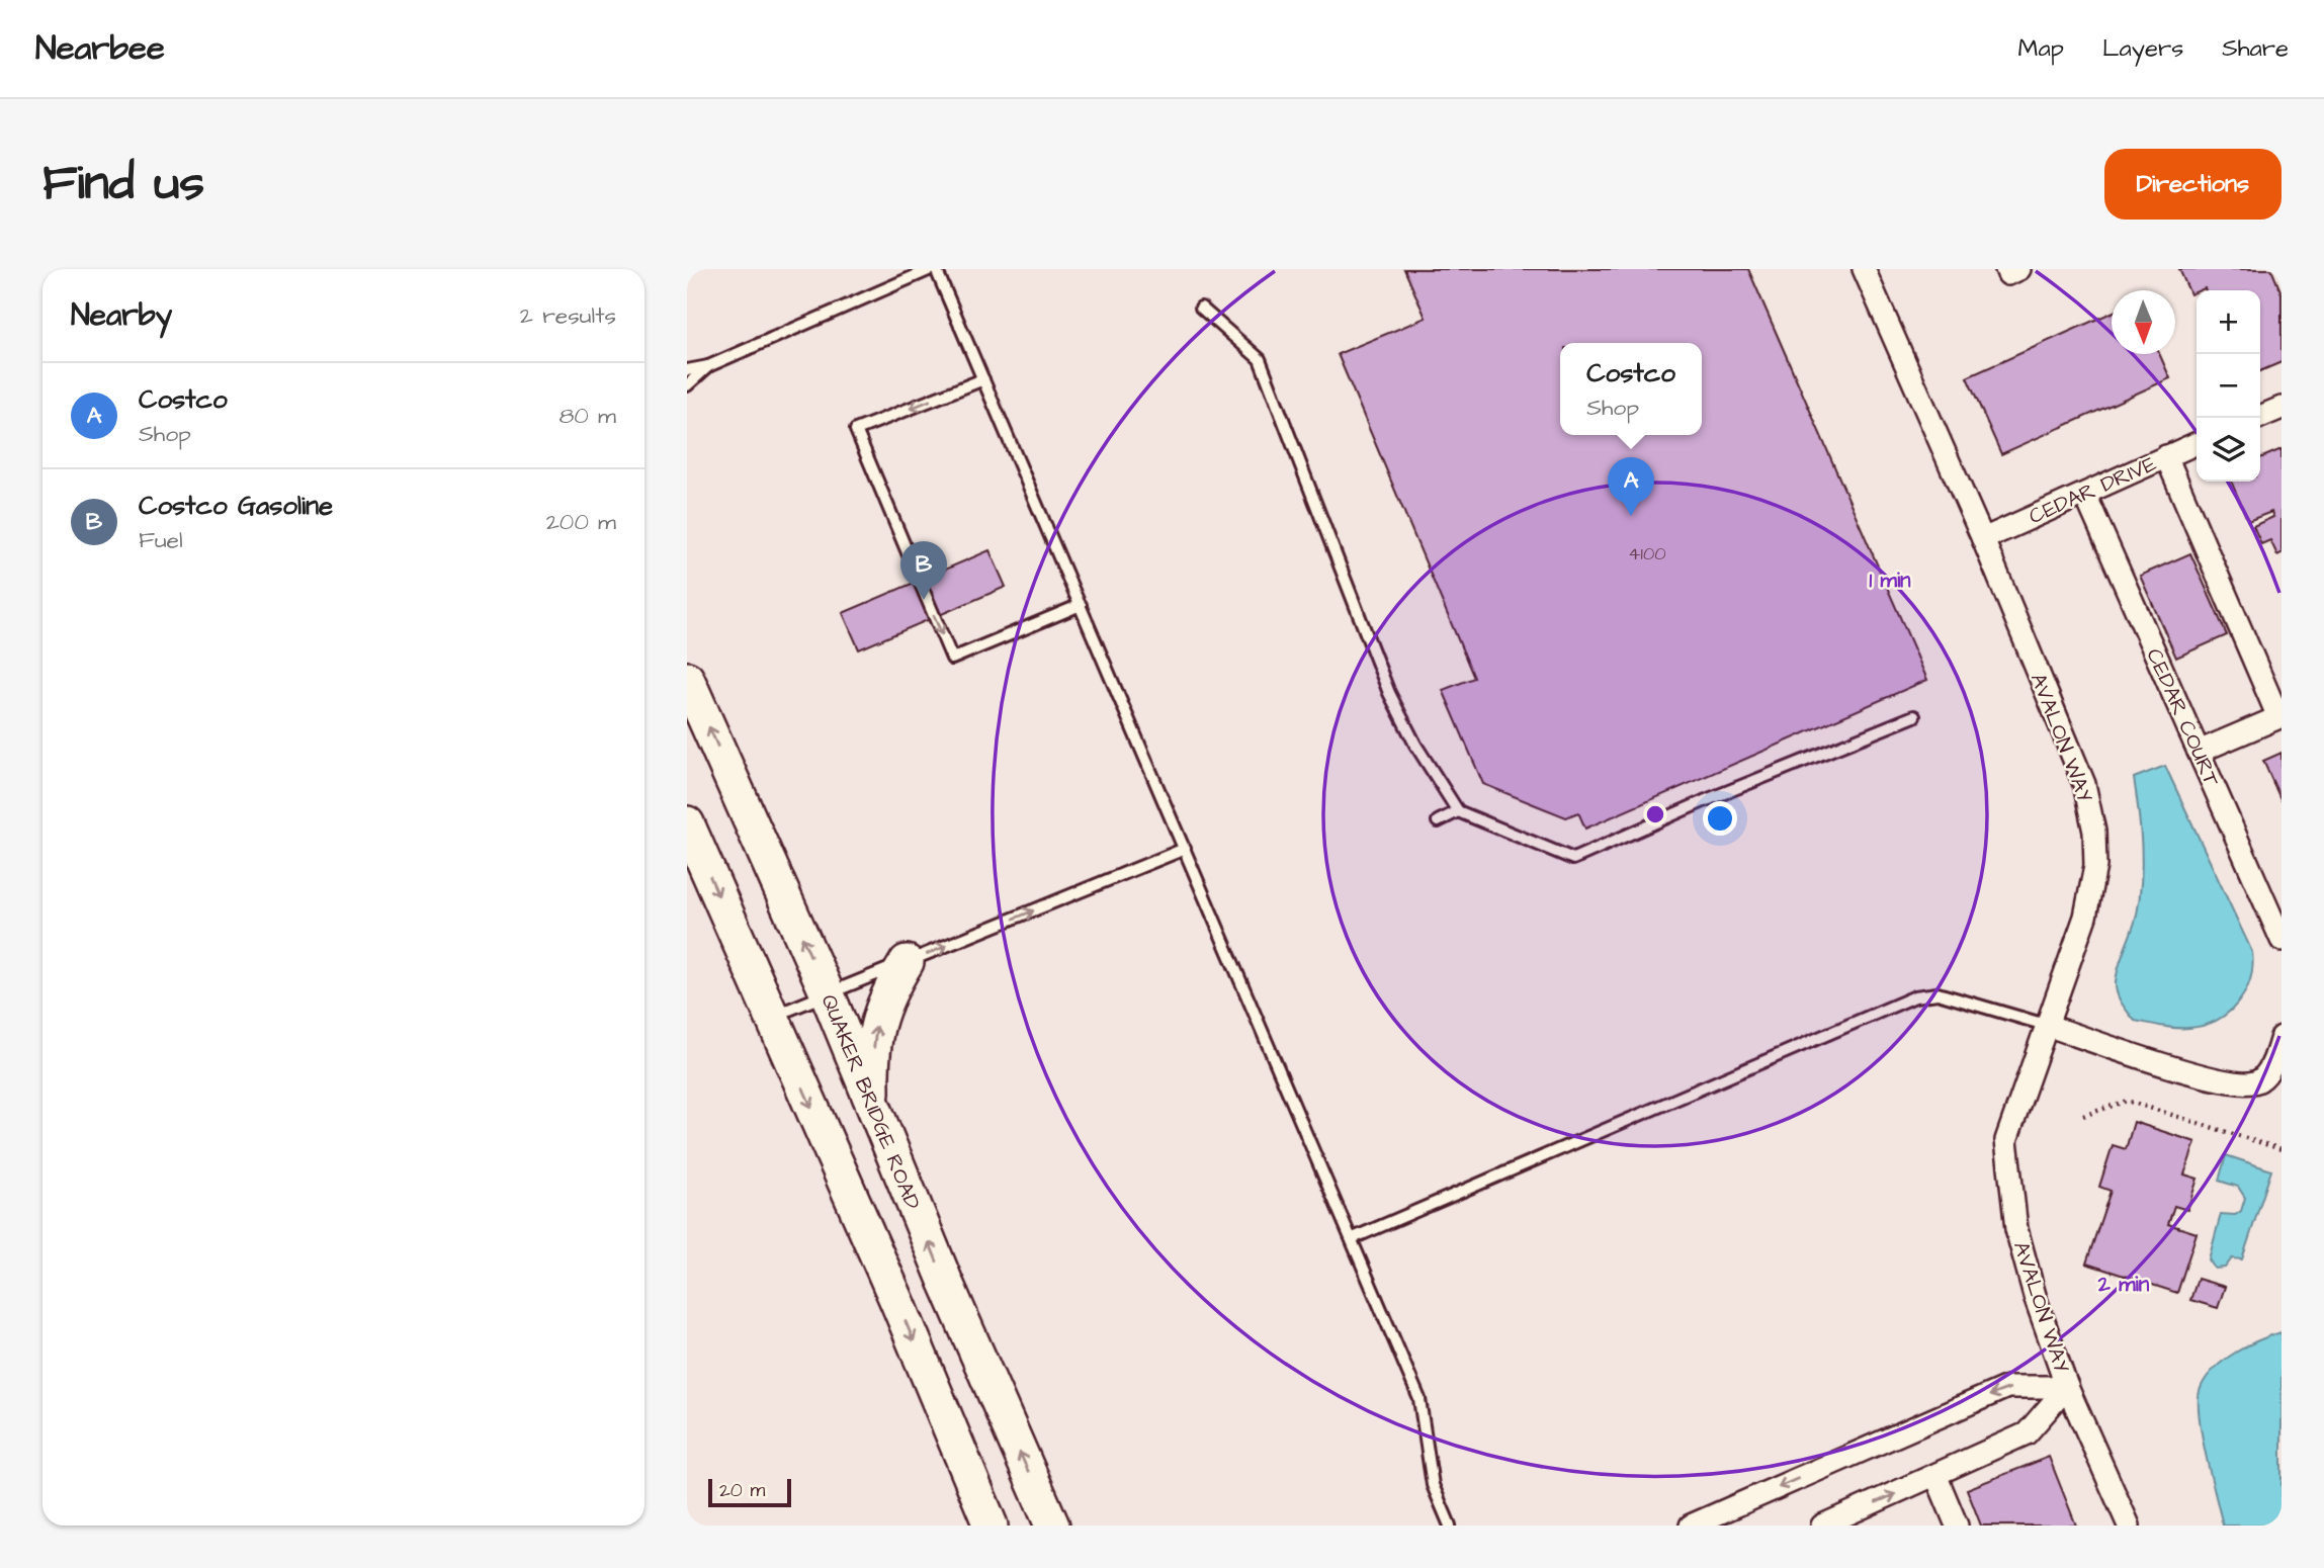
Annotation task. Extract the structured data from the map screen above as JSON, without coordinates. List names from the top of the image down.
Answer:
{
  "streets": {
    "main road": ["QUAKER BRIDGE ROAD"],
    "street": ["CEDAR DRIVE", "CEDAR COURT", "AVALON WAY"]
  },
  "crossings": [
    ["CEDAR DRIVE", "CEDAR COURT"],
    ["CEDAR DRIVE", "AVALON WAY"]
  ],
  "house_numbers": ["4100"],
  "scale_bar": "20 m",
  "north": "bottom",
  "page": {
    "header": "Nearbee",
    "nav": ["Map", "Layers", "Share"],
    "buttons": "Directions",
    "title": "Find us",
    "heading": ["Nearby", "2 results"],
    "map_buttons": ["+", "−"],
    "popup": ["Costco", "Shop"],
    "list": [
      {
        "mark": "A",
        "name": "Costco",
        "note": "Shop",
        "value": "80 m"
      },
      {
        "mark": "B",
        "name": "Costco Gasoline",
        "note": "Fuel",
        "value": "200 m"
      }
    ],
    "pins": ["A", "B"],
    "scale": "20 m"
  },
  "rings": ["1 min", "2 min"]
}
